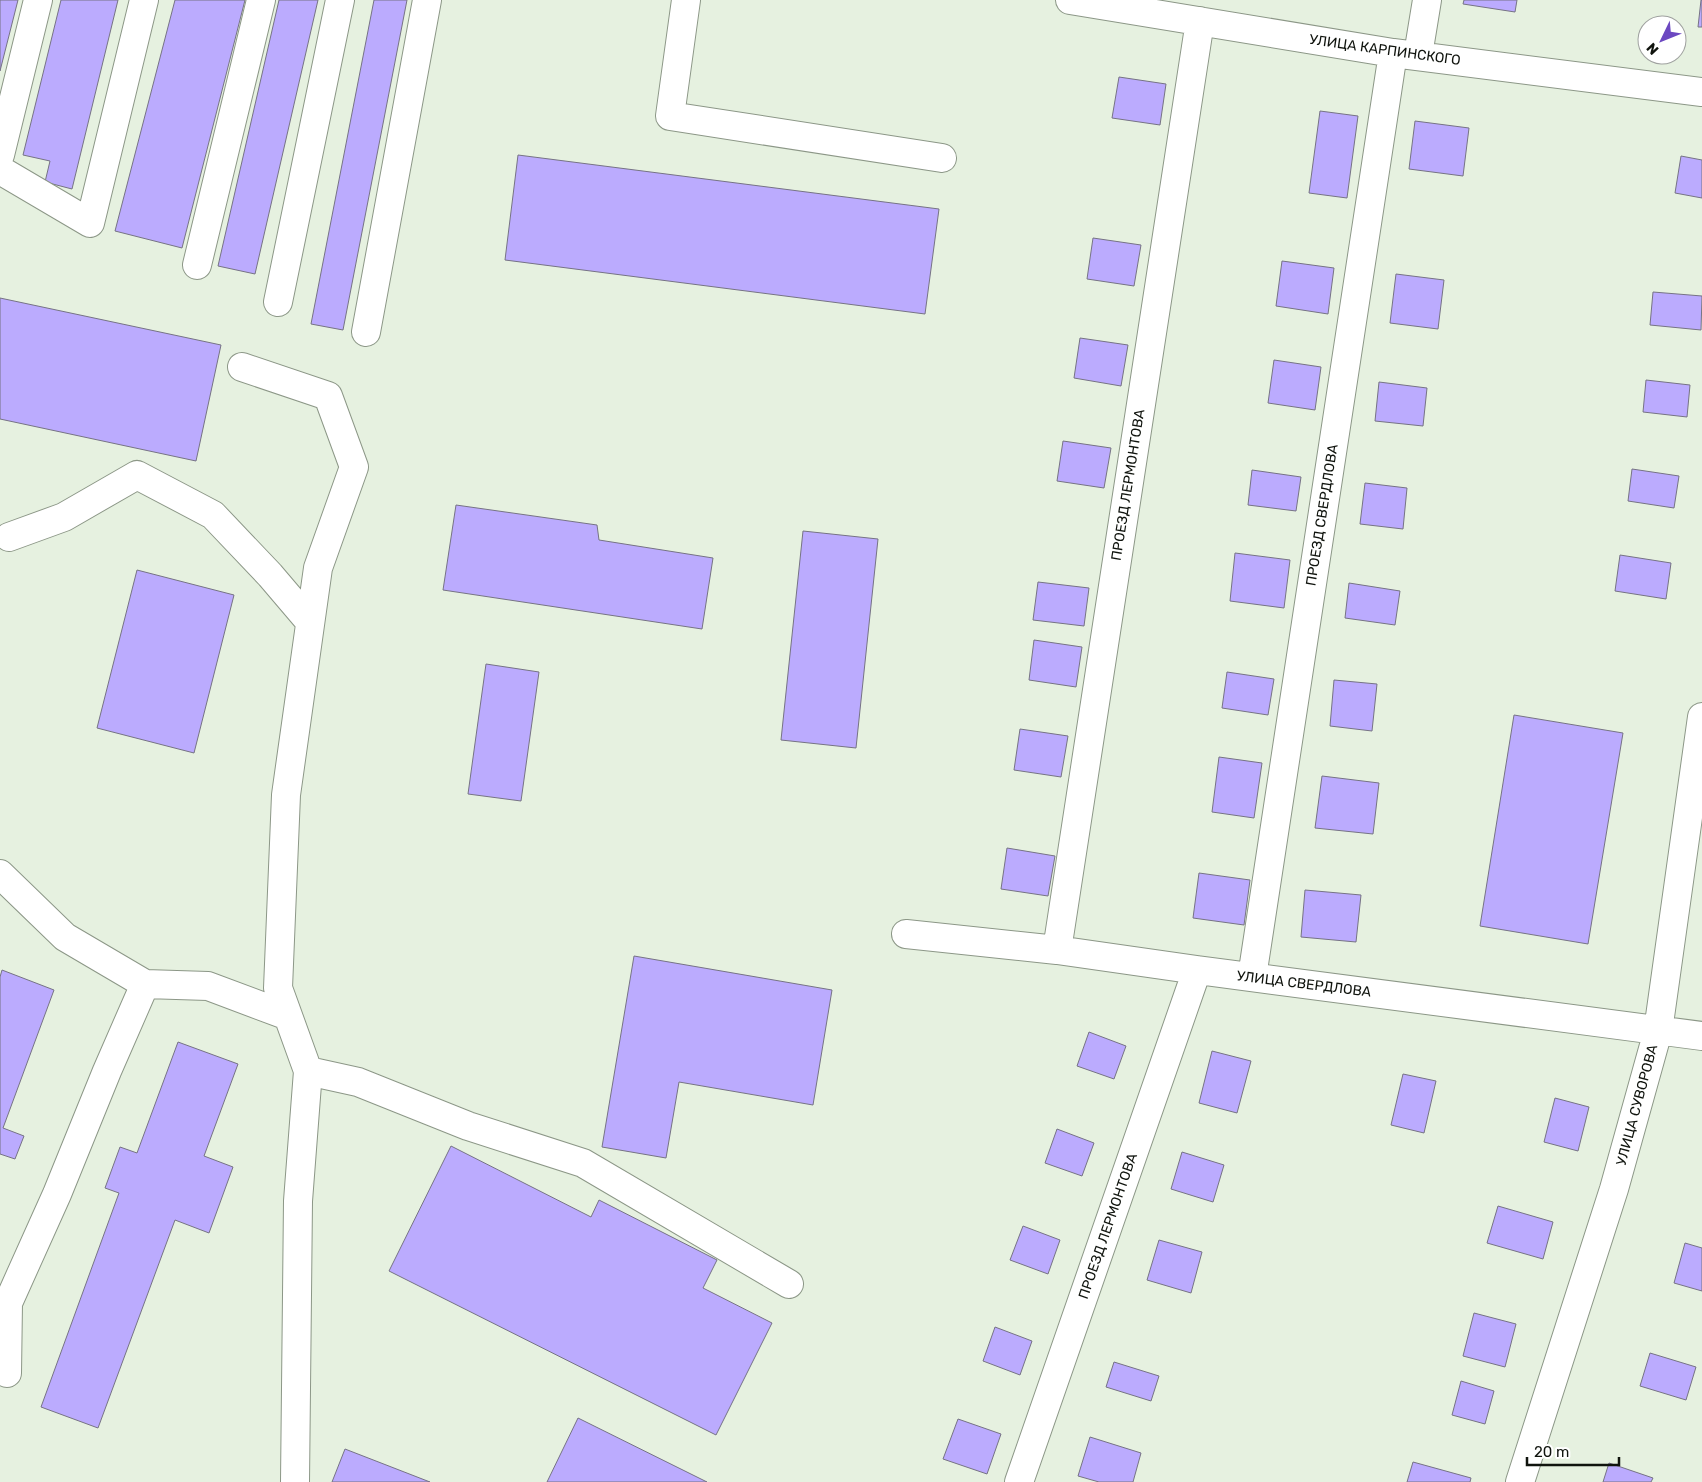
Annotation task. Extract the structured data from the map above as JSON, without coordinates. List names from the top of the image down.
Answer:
{
  "streets": {
    "street": [
      "УЛИЦА КАРПИНСКОГО",
      "ПРОЕЗД ЛЕРМОНТОВА",
      "ПРОЕЗД СВЕРДЛОВА",
      "УЛИЦА СВЕРДЛОВА",
      "УЛИЦА СУВОРОВА"
    ]
  },
  "crossings": [
    ["УЛИЦА КАРПИНСКОГО", "ПРОЕЗД ЛЕРМОНТОВА"],
    ["УЛИЦА КАРПИНСКОГО", "ПРОЕЗД СВЕРДЛОВА"],
    ["ПРОЕЗД ЛЕРМОНТОВА", "УЛИЦА СВЕРДЛОВА"],
    ["ПРОЕЗД СВЕРДЛОВА", "УЛИЦА СВЕРДЛОВА"],
    ["УЛИЦА СВЕРДЛОВА", "УЛИЦА СУВОРОВА"]
  ],
  "scale_bar": "20 m",
  "north": "bottom left"
}
